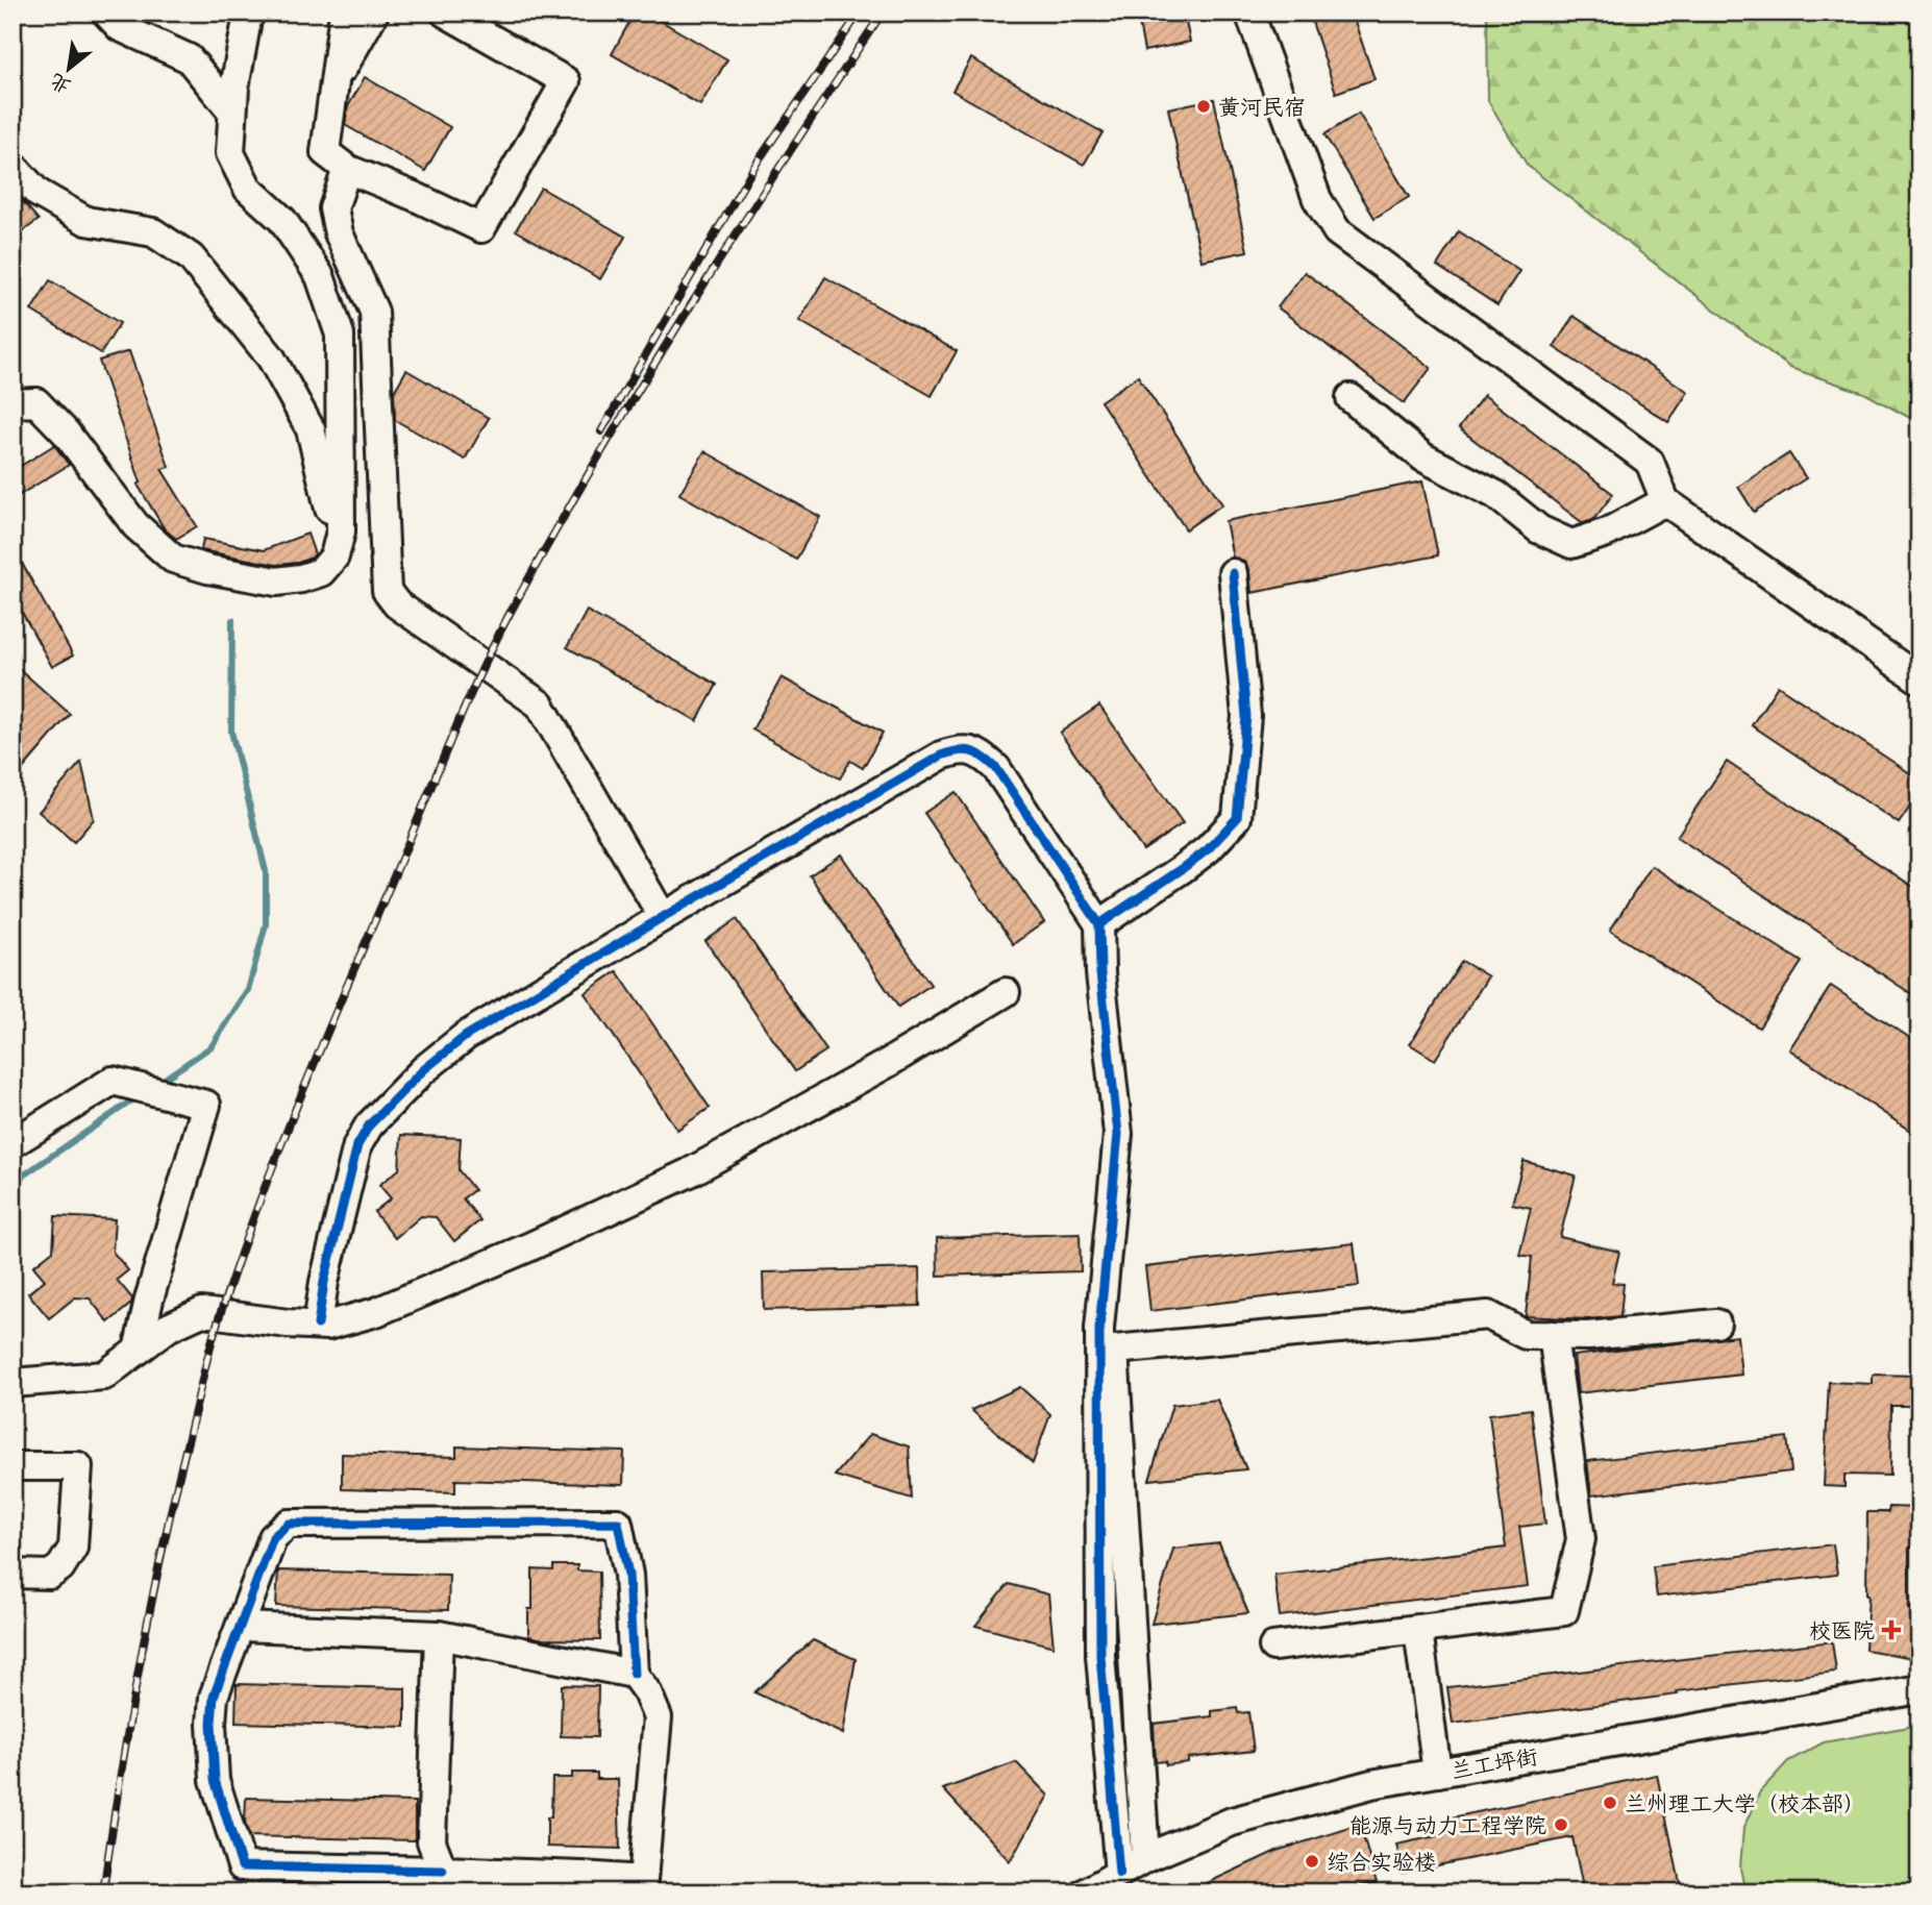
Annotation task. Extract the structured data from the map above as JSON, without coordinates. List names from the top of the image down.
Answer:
{
  "streets": {
    "street": ["兰工坪街"]
  },
  "places": {
    "other": [
      "黄河民宿",
      "兰州理工大学（校本部）",
      "能源与动力工程学院",
      "综合实验楼"
    ],
    "health": ["校医院"]
  },
  "north": "bottom left"
}
